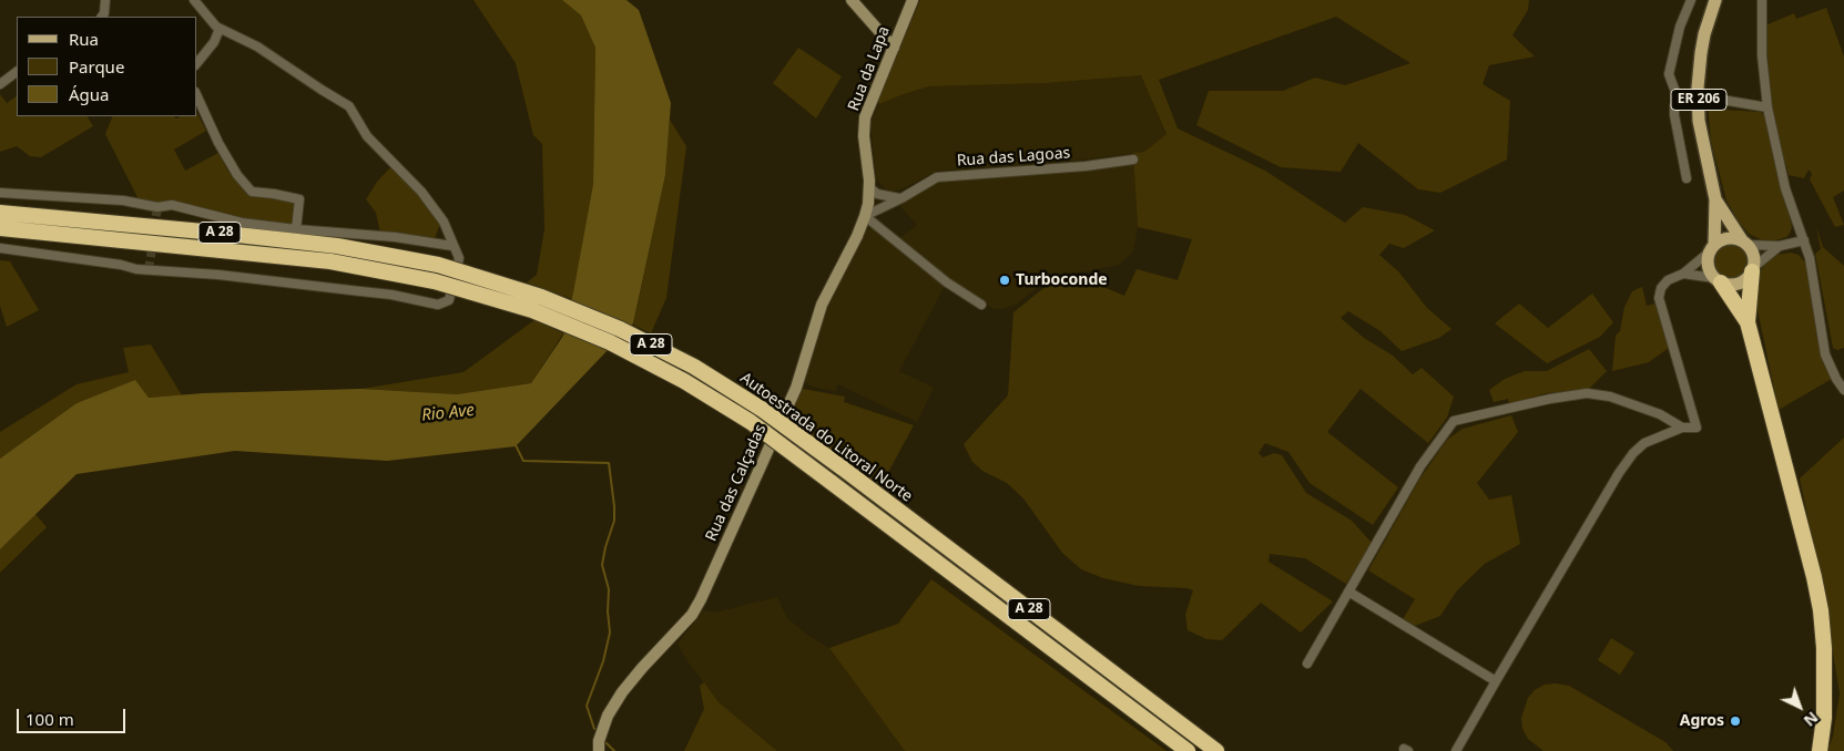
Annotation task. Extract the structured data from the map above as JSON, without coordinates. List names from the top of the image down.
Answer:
{
  "streets": {
    "highway": ["A 28", "Autoestrada do Litoral Norte"],
    "main road": ["Rua da Lapa", "ER 206", "Rua das Calçadas"],
    "street": ["Rua das Lagoas"]
  },
  "crossings": [
    ["Rua da Lapa", "Rua das Lagoas"],
    ["Rua da Lapa", "Rua das Calçadas"],
    ["Rua das Lagoas", "Rua das Calçadas"]
  ],
  "water": ["Rio Ave"],
  "places": ["Turboconde", "Agros"],
  "legend": ["Rua", "Parque", "Água"],
  "scale_bar": "100 m",
  "north": "bottom right"
}
